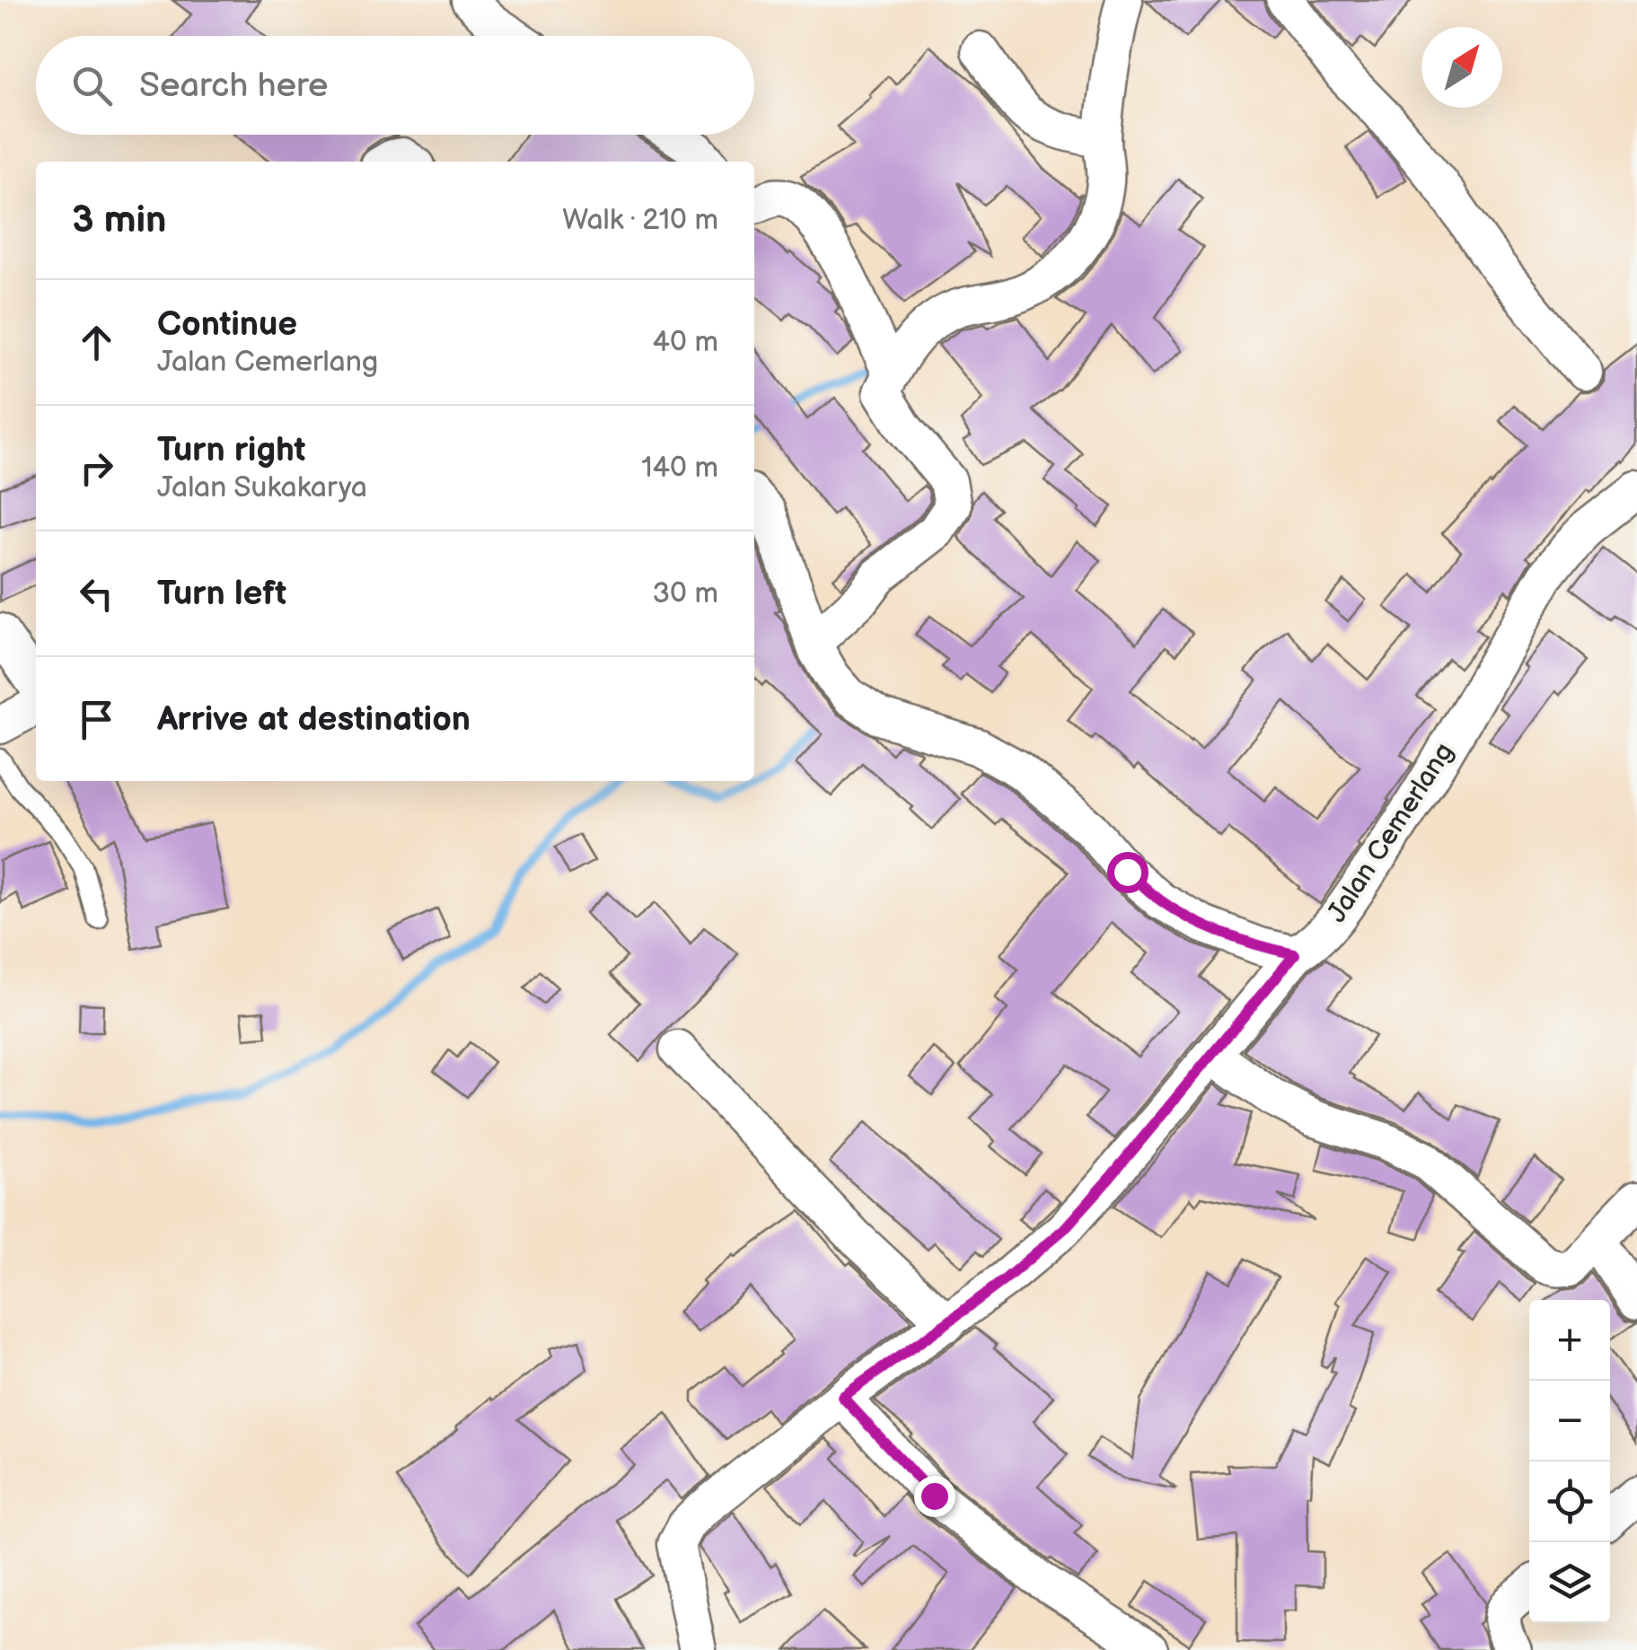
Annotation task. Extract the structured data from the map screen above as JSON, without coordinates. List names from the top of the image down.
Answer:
{
  "streets": {
    "street": ["Jalan Cemerlang"]
  },
  "north": "top right",
  "page": {
    "search": "Search here",
    "heading": ["3 min", "Walk · 210 m"],
    "list": [
      ["Continue", "Jalan Cemerlang", "40 m"],
      ["Turn right", "Jalan Sukakarya", "140 m"],
      ["Turn left", "30 m"],
      "Arrive at destination"
    ],
    "map_buttons": ["+", "−"]
  }
}
